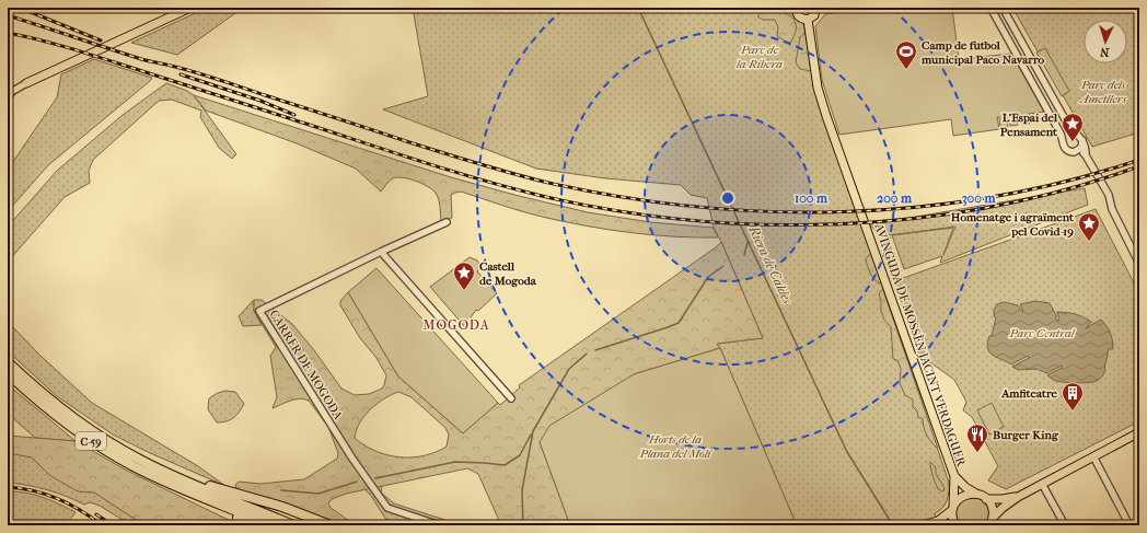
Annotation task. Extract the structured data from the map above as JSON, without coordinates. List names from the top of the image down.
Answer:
{
  "streets": {
    "highway": ["C-59"],
    "main road": ["AVINGUDA DE MOSSÈN JACINT VERDAGUER"],
    "street": ["CARRER DE MOGODA"]
  },
  "districts": ["MOGODA"],
  "water": ["Riera de Caldes"],
  "parks": [
    "Parc de la Ribera",
    "Parc dels Ametllers",
    "Parc Central",
    "Horts de la Plana del Molí"
  ],
  "places": {
    "sports": ["Camp de futbol municipal Paco Navarro"],
    "place": ["L'Espai del Pensament", "Homenatge i agraïment pel Covid-19", "Castell de Mogoda"],
    "building": ["Amfiteatre"],
    "restaurant": ["Burger King"]
  },
  "north": "bottom",
  "rings": ["100 m", "200 m", "300 m"]
}
